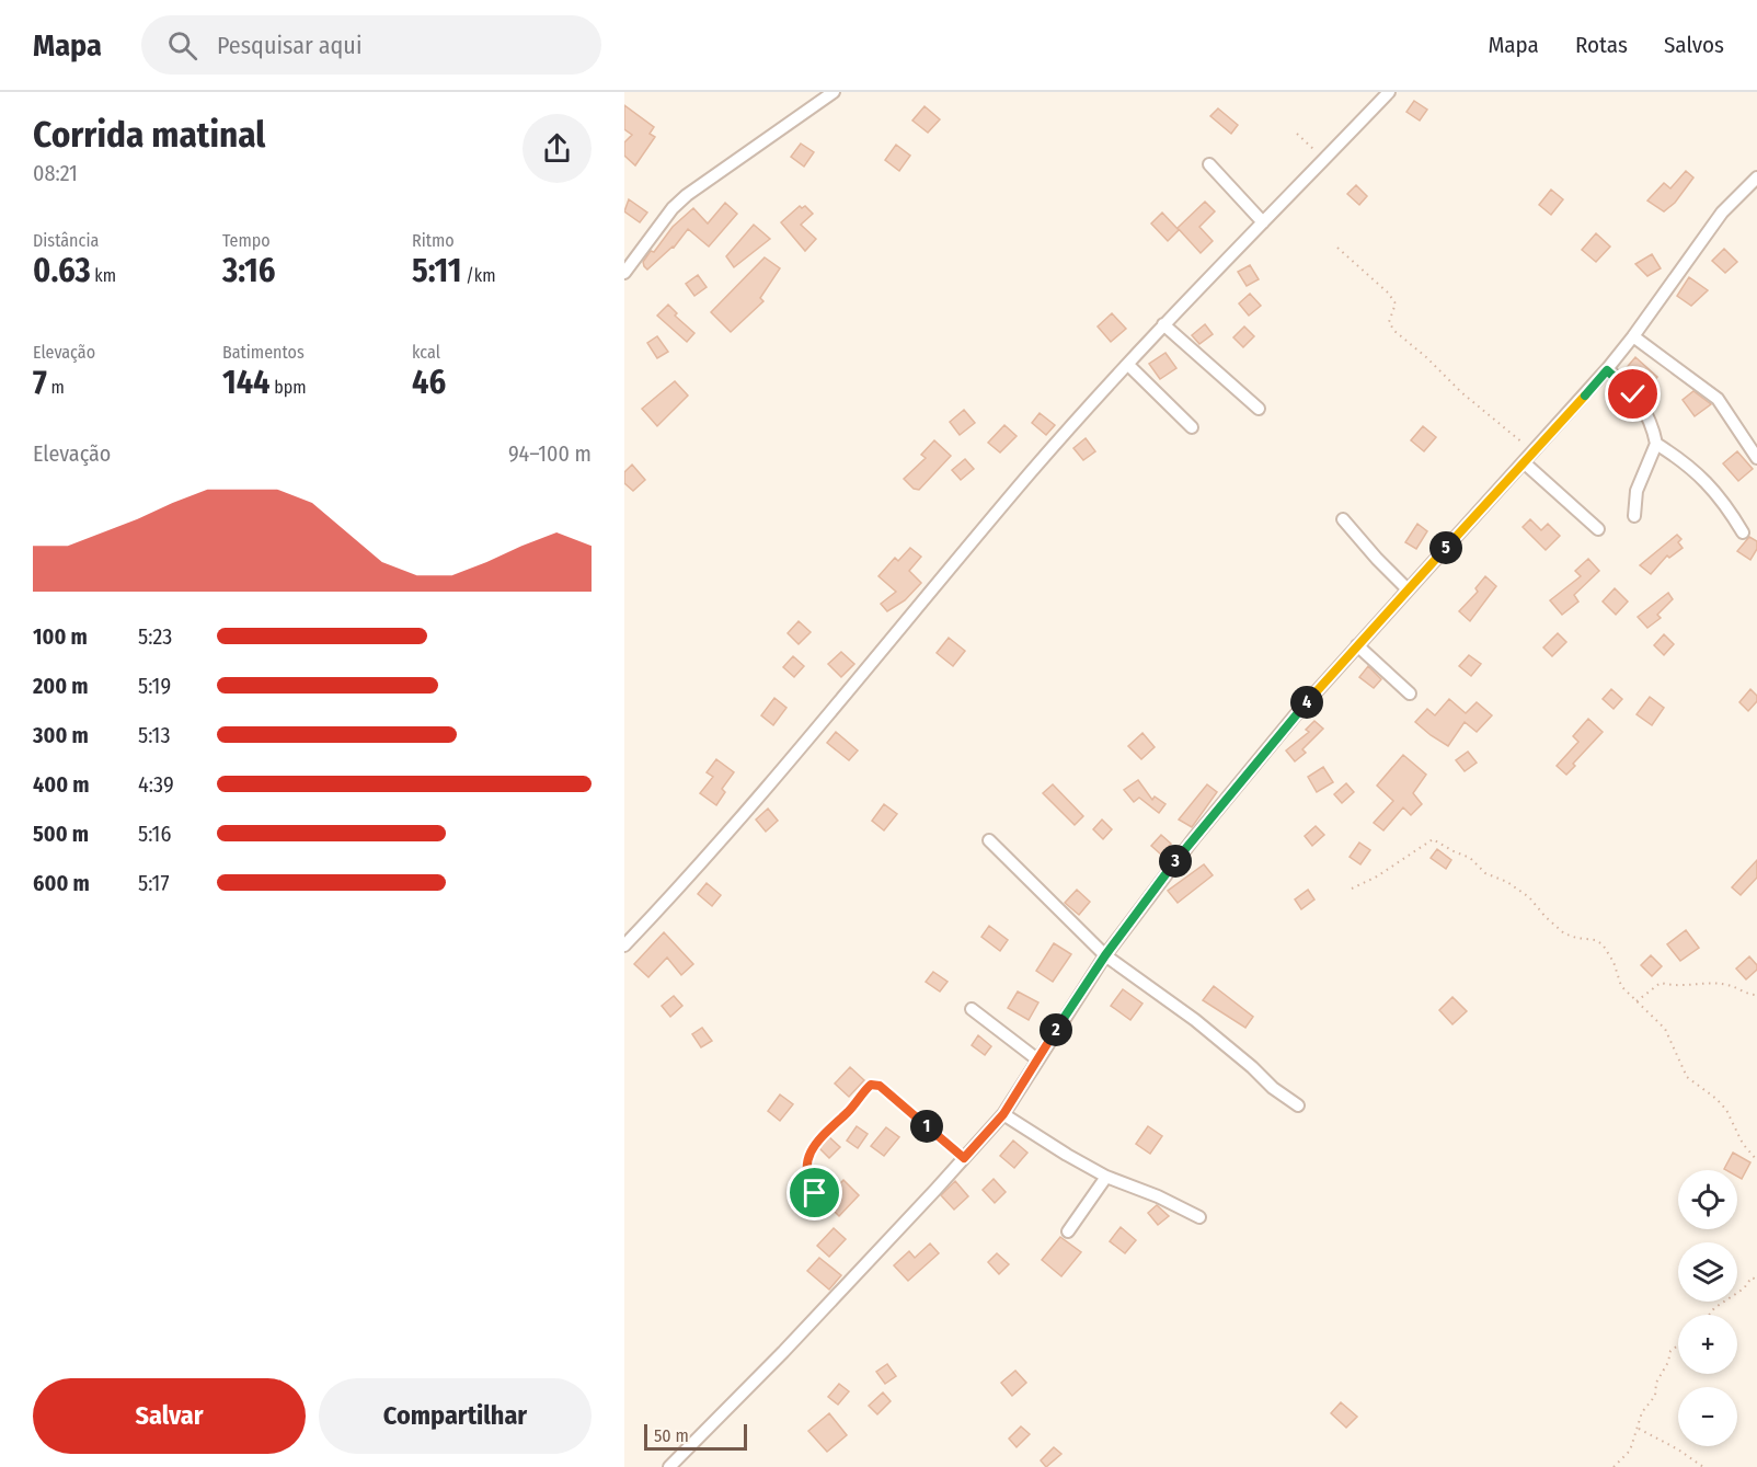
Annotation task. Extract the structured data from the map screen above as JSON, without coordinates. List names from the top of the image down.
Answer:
{
  "scale_bar": "50 m",
  "page": {
    "header": "Mapa",
    "search": "Pesquisar aqui",
    "nav": ["Mapa", "Rotas", "Salvos"],
    "heading": ["Corrida matinal", "08:21"],
    "stats": [
      ["Distância", "0.63 km"],
      ["Tempo", "3:16"],
      ["Ritmo", "5:11 /km"],
      ["Elevação", "7 m"],
      ["Batimentos", "144 bpm"],
      ["kcal", "46"]
    ],
    "chart": ["Elevação", "94–100 m"],
    "pins": [
      "5",
      "4",
      "3",
      "2",
      "1"
    ],
    "list": [
      {
        "name": "100 m",
        "note": "5:23"
      },
      {
        "name": "200 m",
        "note": "5:19"
      },
      {
        "name": "300 m",
        "note": "5:13"
      },
      {
        "name": "400 m",
        "note": "4:39"
      },
      {
        "name": "500 m",
        "note": "5:16"
      },
      {
        "name": "600 m",
        "note": "5:17"
      }
    ],
    "map_buttons": ["+", "−"],
    "buttons": ["Salvar", "Compartilhar"],
    "scale": "50 m"
  }
}
